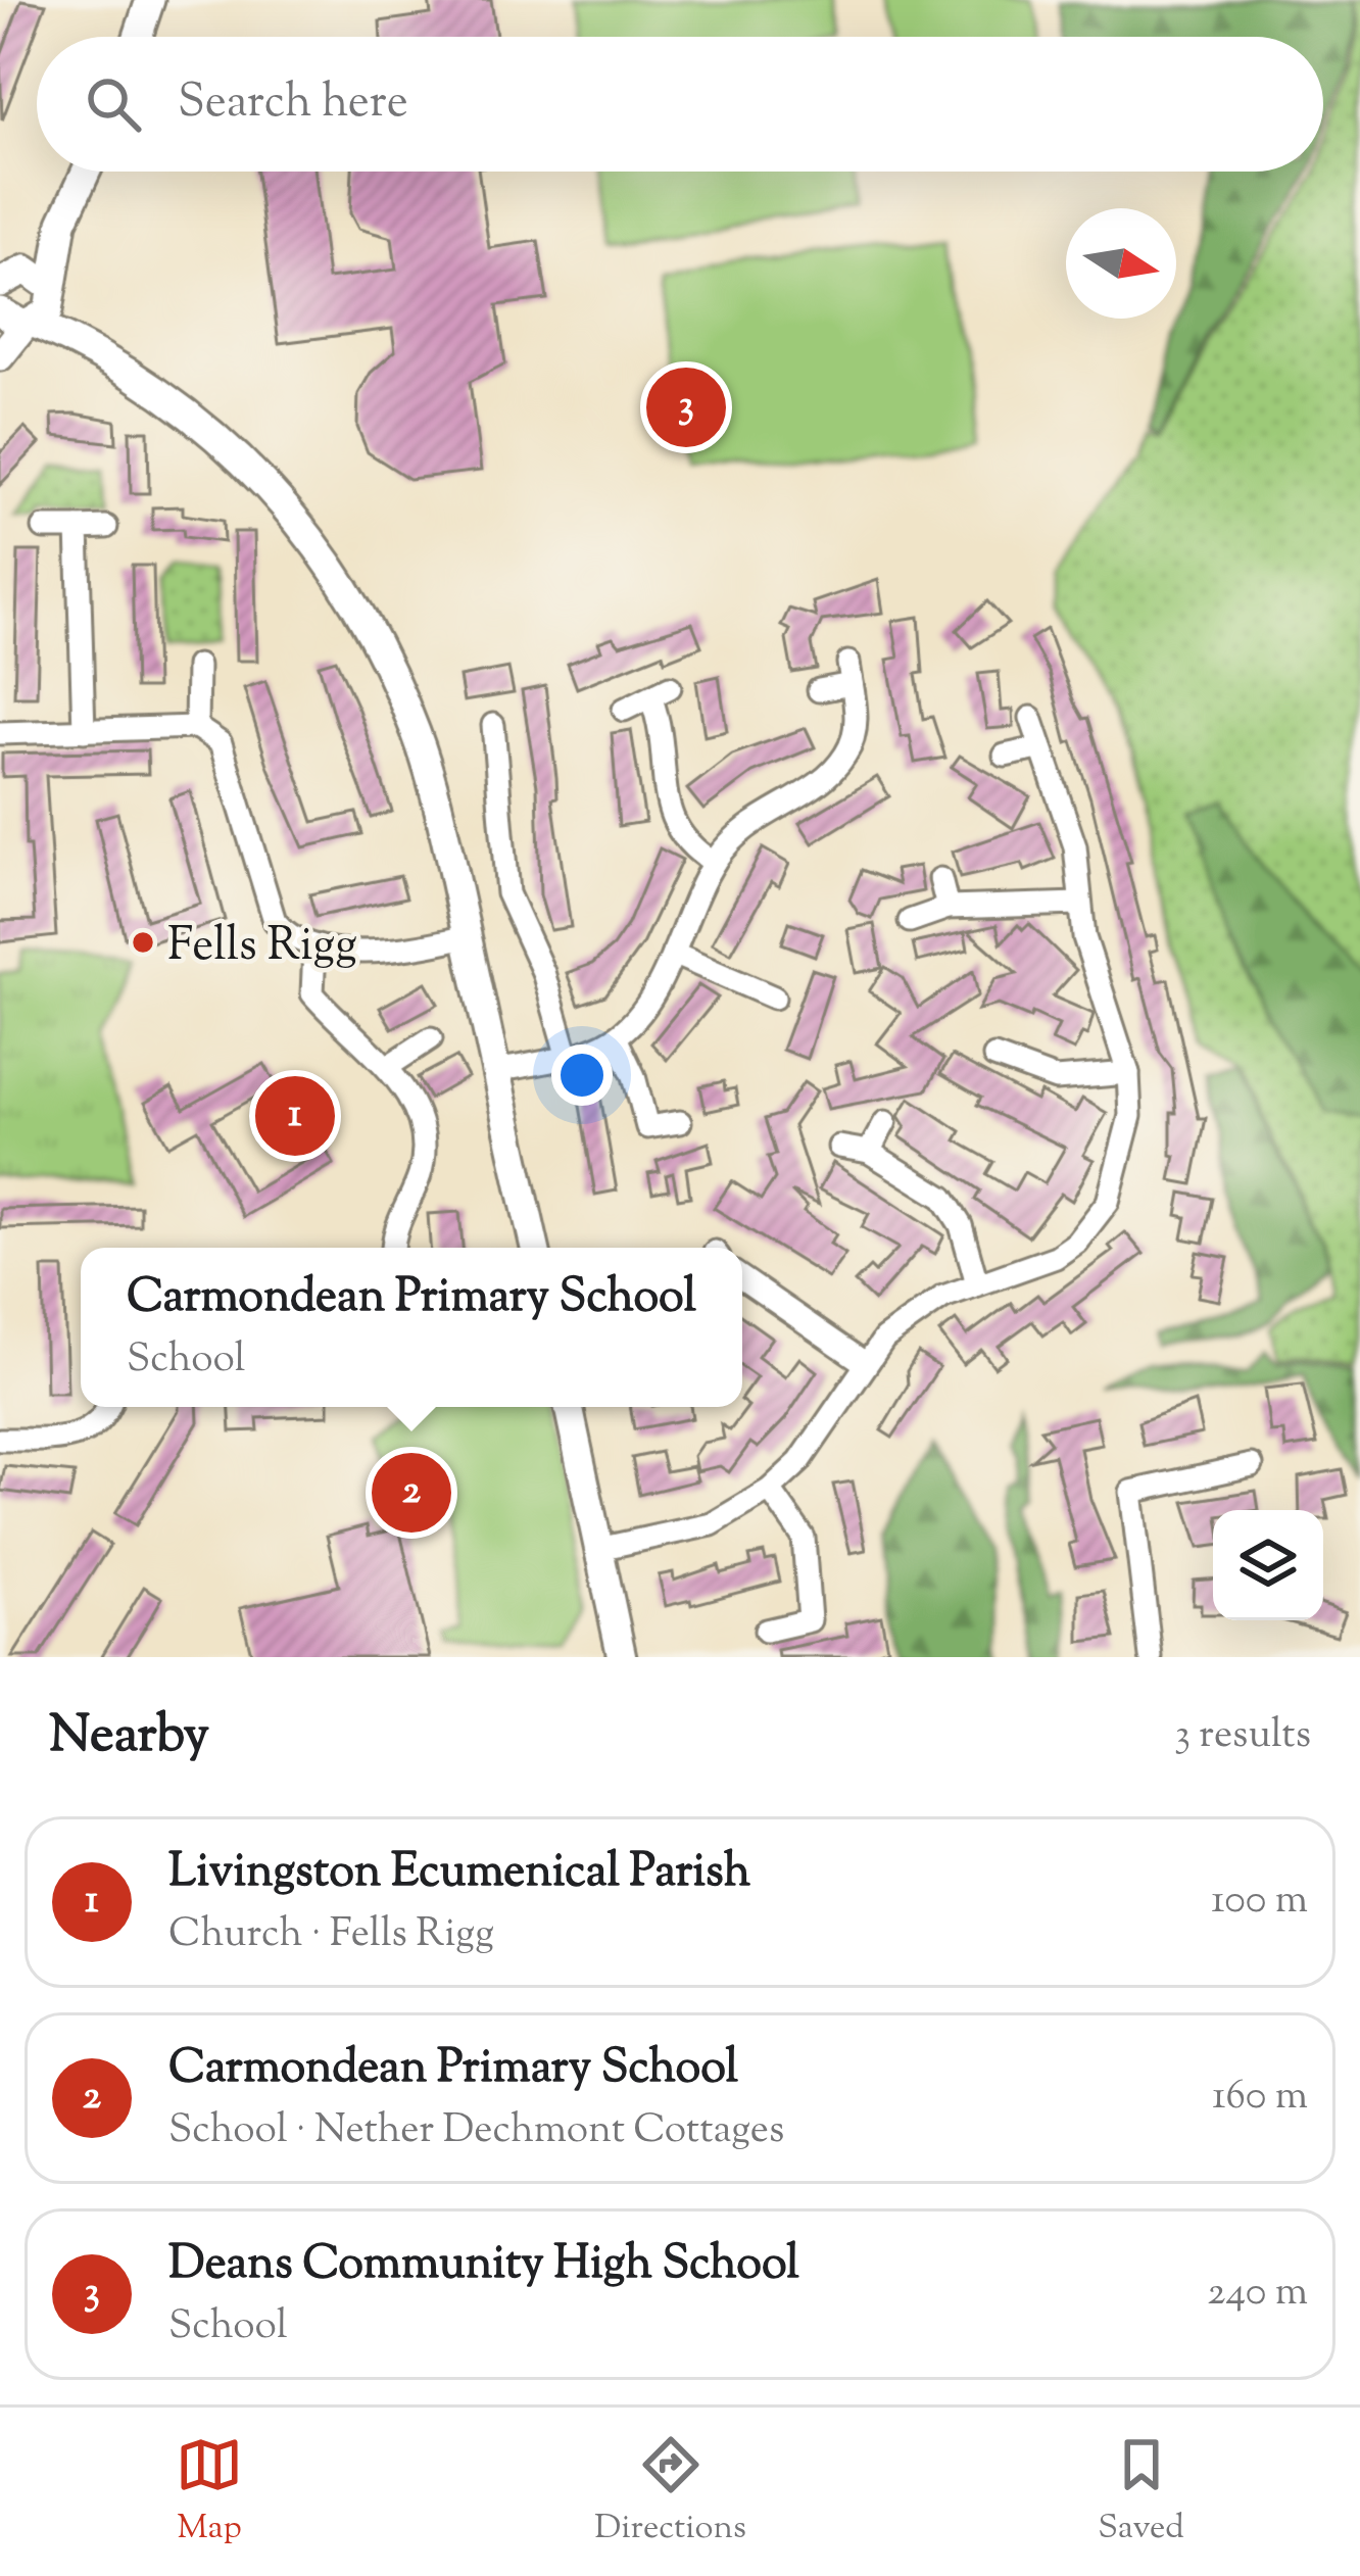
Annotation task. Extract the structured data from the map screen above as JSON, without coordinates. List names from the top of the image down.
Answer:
{
  "places": ["Fells Rigg"],
  "north": "right",
  "page": {
    "search": "Search here",
    "pins": ["3", "1", "2"],
    "popup": ["Carmondean Primary School", "School"],
    "heading": ["Nearby", "3 results"],
    "list": [
      {
        "mark": "1",
        "name": "Livingston Ecumenical Parish",
        "note": "Church · Fells Rigg",
        "value": "100 m"
      },
      {
        "mark": "2",
        "name": "Carmondean Primary School",
        "note": "School · Nether Dechmont Cottages",
        "value": "160 m"
      },
      {
        "mark": "3",
        "name": "Deans Community High School",
        "note": "School",
        "value": "240 m"
      }
    ],
    "nav": ["Map", "Directions", "Saved"]
  }
}
